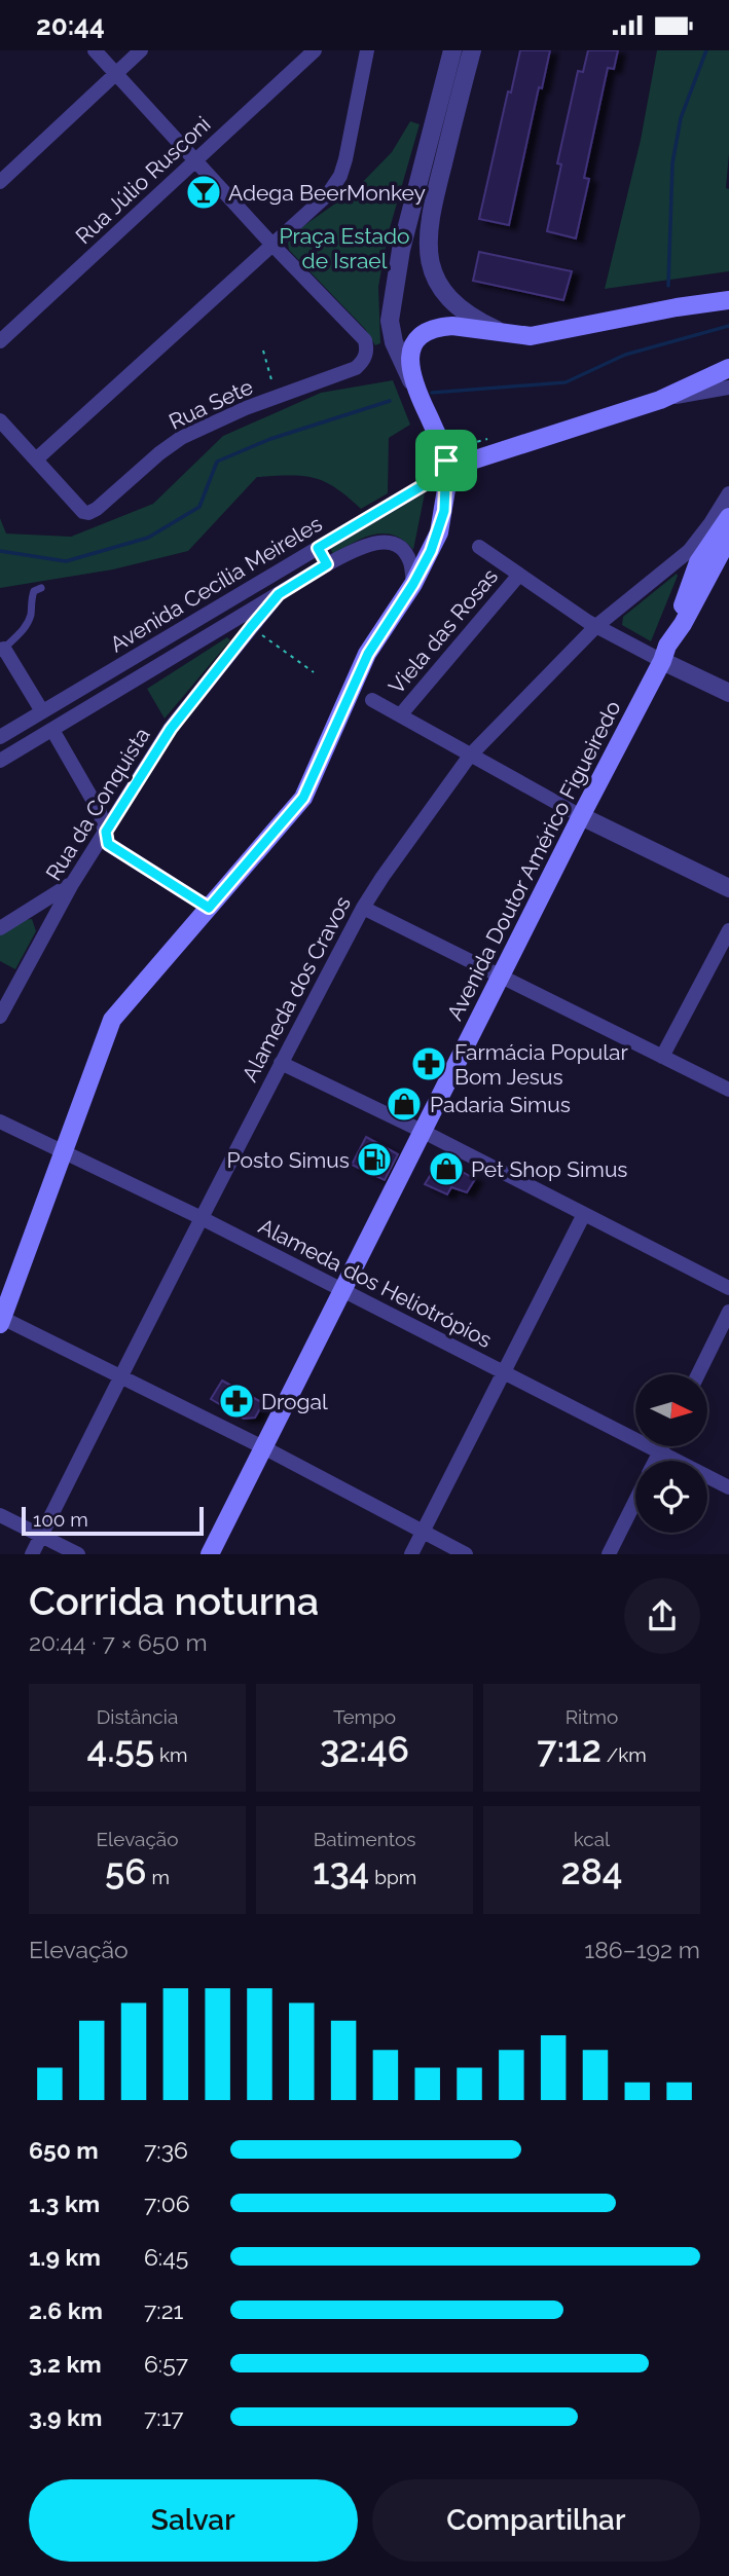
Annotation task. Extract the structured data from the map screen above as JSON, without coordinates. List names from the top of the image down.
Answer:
{
  "streets": {
    "main road": ["Avenida Doutor Américo Figueiredo"],
    "street": [
      "Rua Júlio Rusconi",
      "Rua Sete",
      "Avenida Cecília Meireles",
      "Viela das Rosas",
      "Rua da Conquista",
      "Alameda dos Cravos",
      "Alameda dos Heliotrópios"
    ]
  },
  "crossings": [
    ["Avenida Doutor Américo Figueiredo", "Alameda dos Heliotrópios"],
    ["Alameda dos Cravos", "Alameda dos Heliotrópios"]
  ],
  "parks": ["Praça Estado de Israel"],
  "places": {
    "bar": ["Adega BeerMonkey"],
    "pharmacy": ["Farmácia Popular Bom Jesus", "Drogal"],
    "shop": ["Padaria Simus", "Pet Shop Simus"],
    "fuel station": ["Posto Simus"]
  },
  "scale_bar": "100 m",
  "north": "right",
  "page": {
    "status": "20:44",
    "scale": "100 m",
    "heading": ["Corrida noturna", "20:44 · 7 × 650 m"],
    "stats": [
      ["Distância", "4.55 km"],
      ["Tempo", "32:46"],
      ["Ritmo", "7:12 /km"],
      ["Elevação", "56 m"],
      ["Batimentos", "134 bpm"],
      ["kcal", "284"]
    ],
    "chart": ["Elevação", "186–192 m"],
    "list": [
      {
        "name": "650 m",
        "note": "7:36"
      },
      {
        "name": "1.3 km",
        "note": "7:06"
      },
      {
        "name": "1.9 km",
        "note": "6:45"
      },
      {
        "name": "2.6 km",
        "note": "7:21"
      },
      {
        "name": "3.2 km",
        "note": "6:57"
      },
      {
        "name": "3.9 km",
        "note": "7:17"
      }
    ],
    "buttons": ["Salvar", "Compartilhar"]
  }
}
